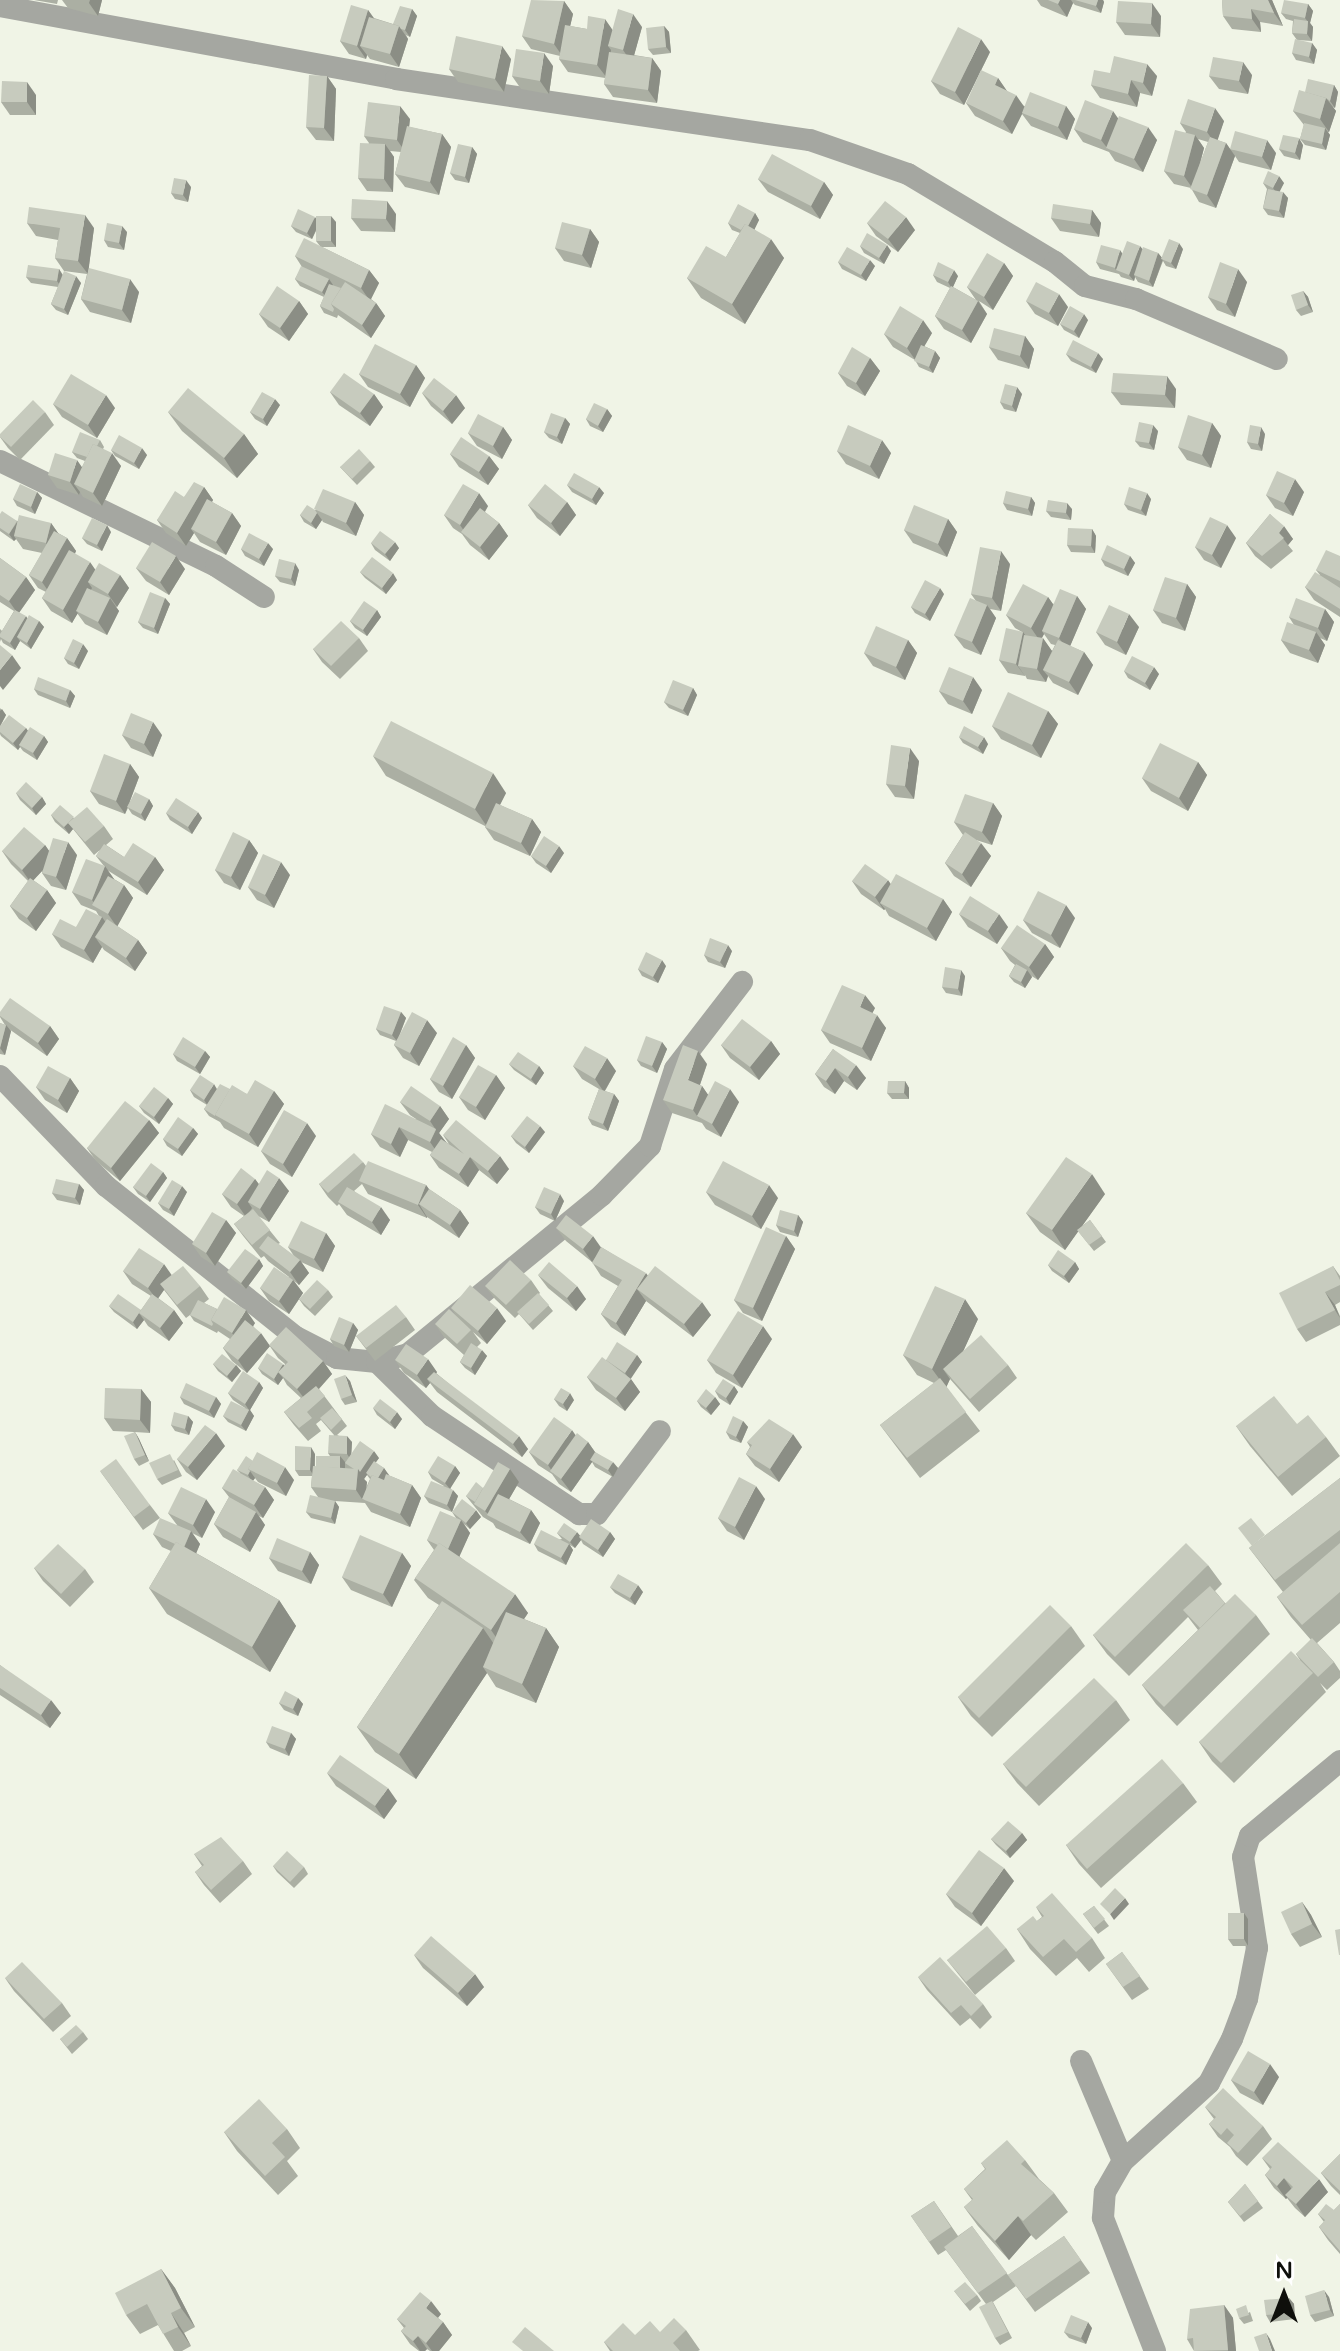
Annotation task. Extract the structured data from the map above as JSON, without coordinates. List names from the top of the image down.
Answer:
{
  "north": "top"
}
